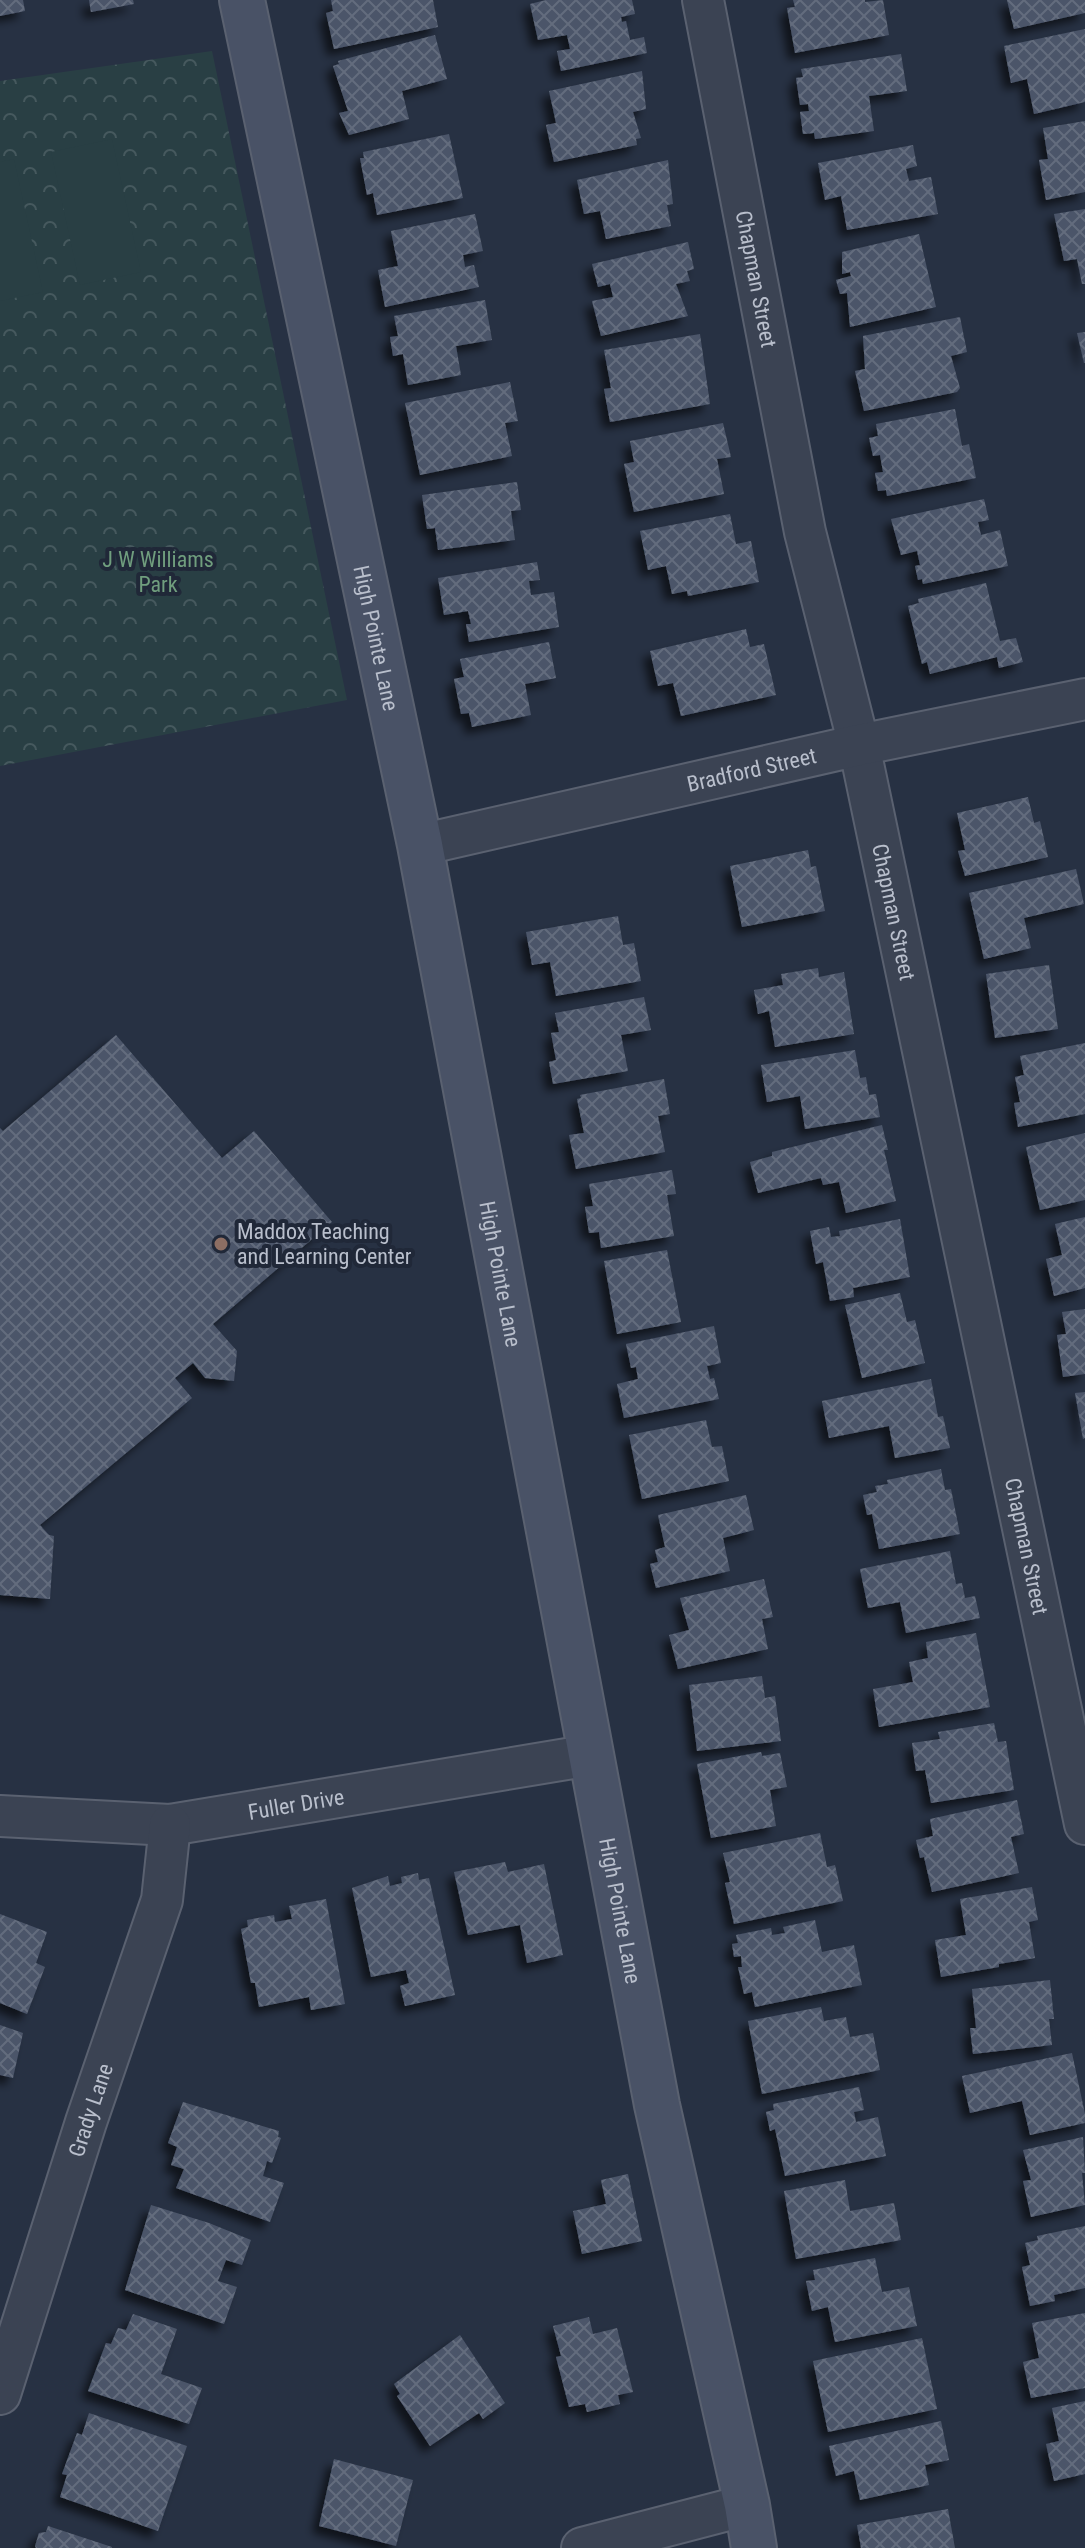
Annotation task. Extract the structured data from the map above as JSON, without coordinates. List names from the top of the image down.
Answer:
{
  "streets": {
    "street": [
      "Chapman Street",
      "High Pointe Lane",
      "Bradford Street",
      "Fuller Drive",
      "Grady Lane"
    ]
  },
  "crossings": [
    ["Chapman Street", "Bradford Street"],
    ["High Pointe Lane", "Bradford Street"],
    ["High Pointe Lane", "Fuller Drive"],
    ["Fuller Drive", "Grady Lane"]
  ],
  "parks": ["J W Williams Park"],
  "places": ["Maddox Teaching and Learning Center"]
}
